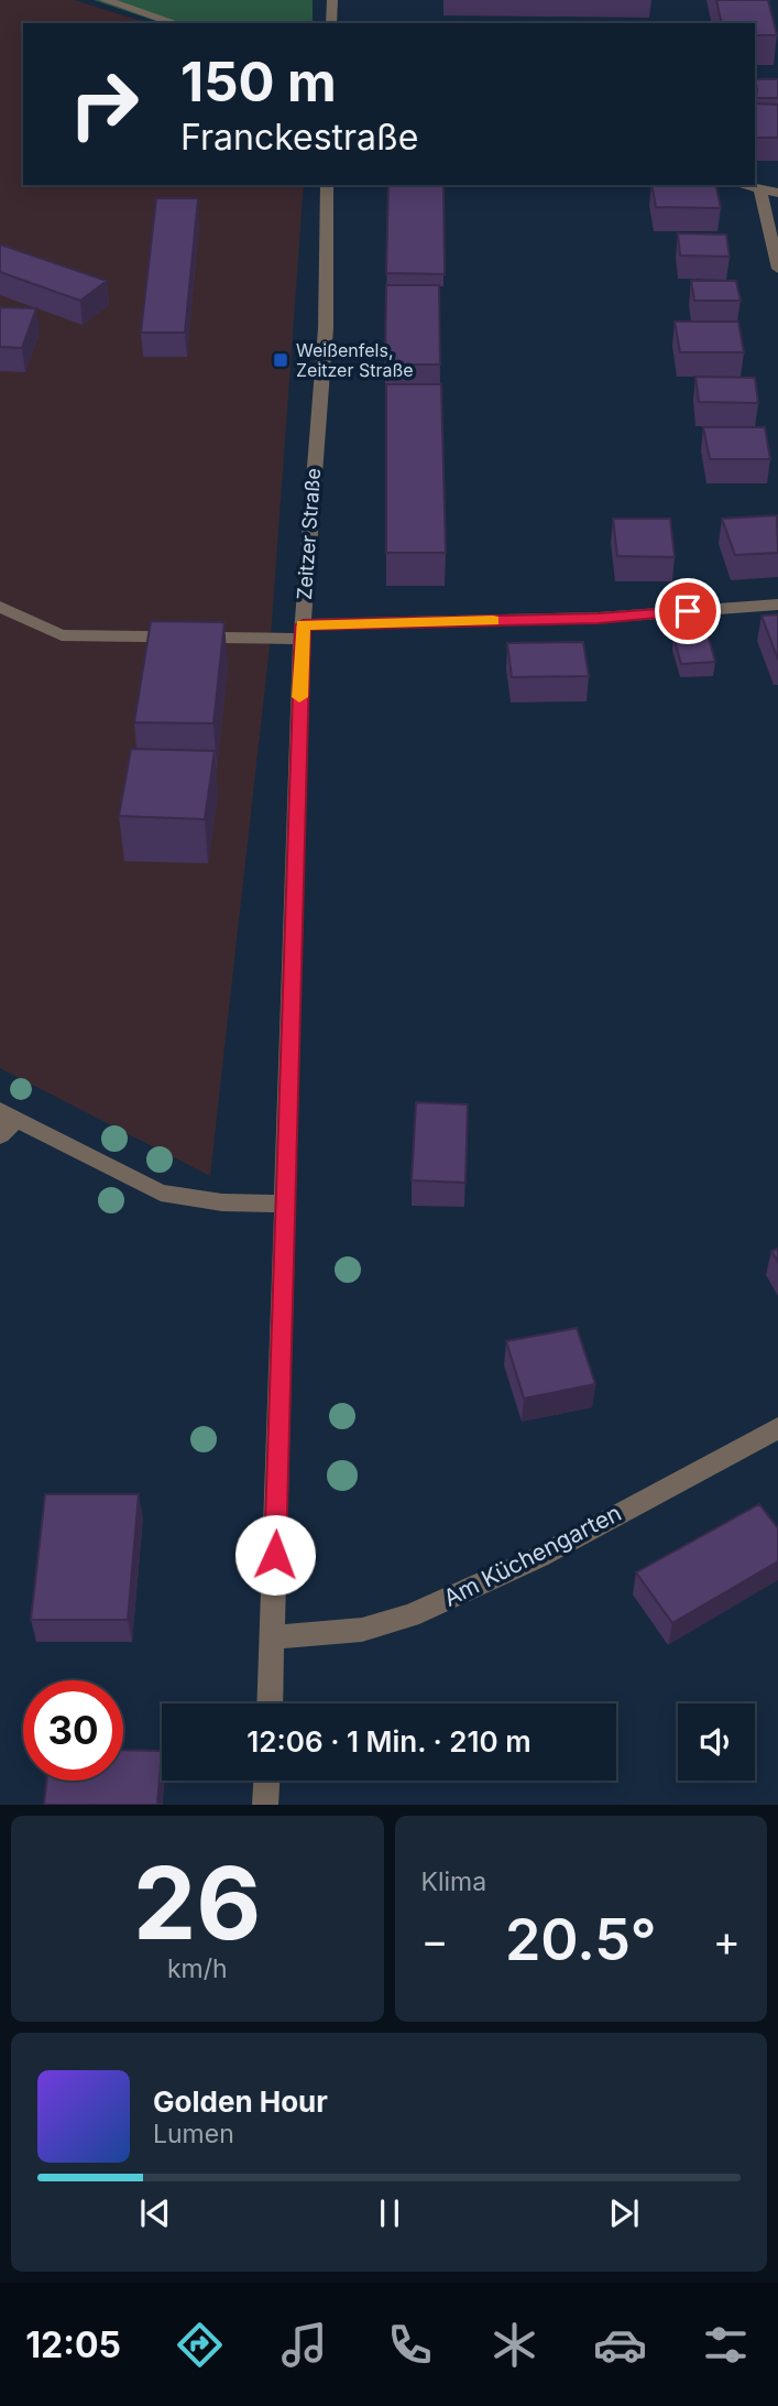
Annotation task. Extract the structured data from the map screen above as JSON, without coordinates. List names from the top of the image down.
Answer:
{
  "streets": {
    "street": ["Zeitzer Straße", "Am Küchengarten"]
  },
  "crossings": [
    ["Zeitzer Straße", "Am Küchengarten"]
  ],
  "places": {
    "transit": ["Weißenfels, Zeitzer Straße"]
  },
  "page": {
    "turn": ["150 m", "Franckestraße"],
    "limit": "30",
    "trip": "12:06 · 1 Min. · 210 m",
    "tile": [
      ["26", "km/h"],
      "Klima"
    ],
    "heat": ["−", "20.5°", "+"],
    "song": ["Golden Hour", "Lumen"],
    "tabs": "12:05"
  }
}
